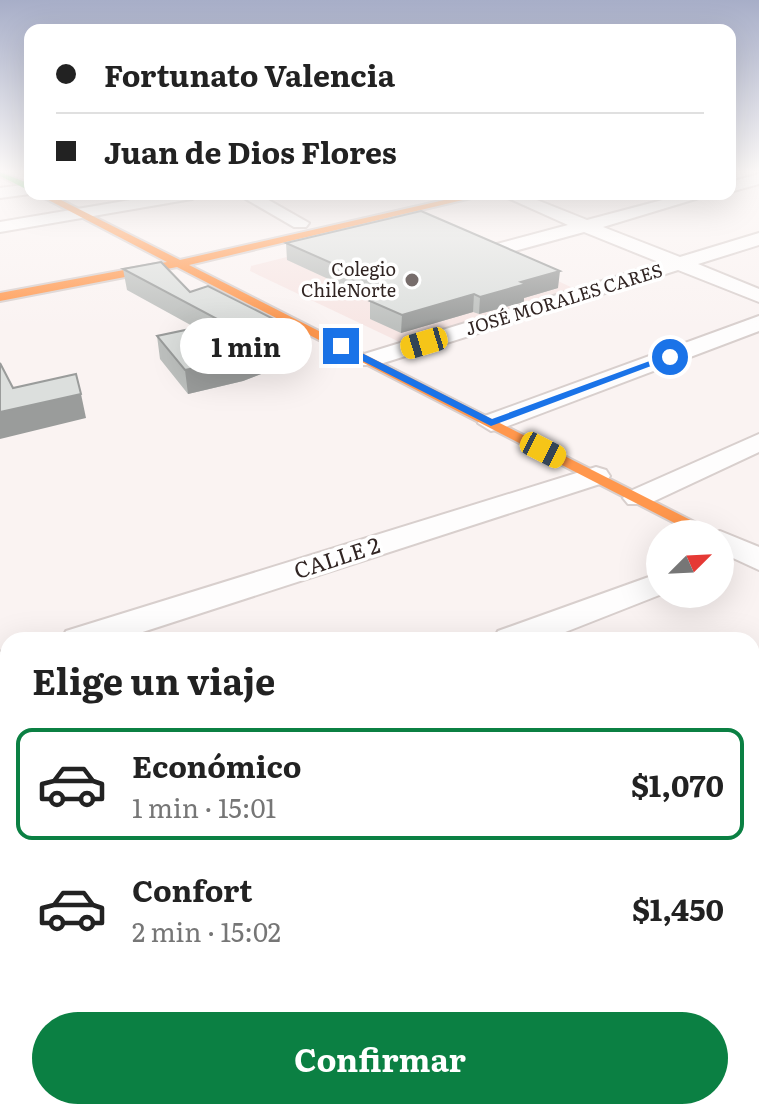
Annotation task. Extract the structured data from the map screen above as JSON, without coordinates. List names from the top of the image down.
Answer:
{
  "streets": {
    "street": ["JOSÉ MORALES CARES", "CALLE 2"]
  },
  "places": ["Colegio ChileNorte"],
  "north": "top right",
  "page": {
    "banner": ["Fortunato Valencia", "Juan de Dios Flores"],
    "bubble": "1 min",
    "heading": "Elige un viaje",
    "list": [
      {
        "name": "Económico",
        "note": "1 min · 15:01",
        "value": "$1,070"
      },
      {
        "name": "Confort",
        "note": "2 min · 15:02",
        "value": "$1,450"
      }
    ],
    "buttons": "Confirmar"
  }
}
